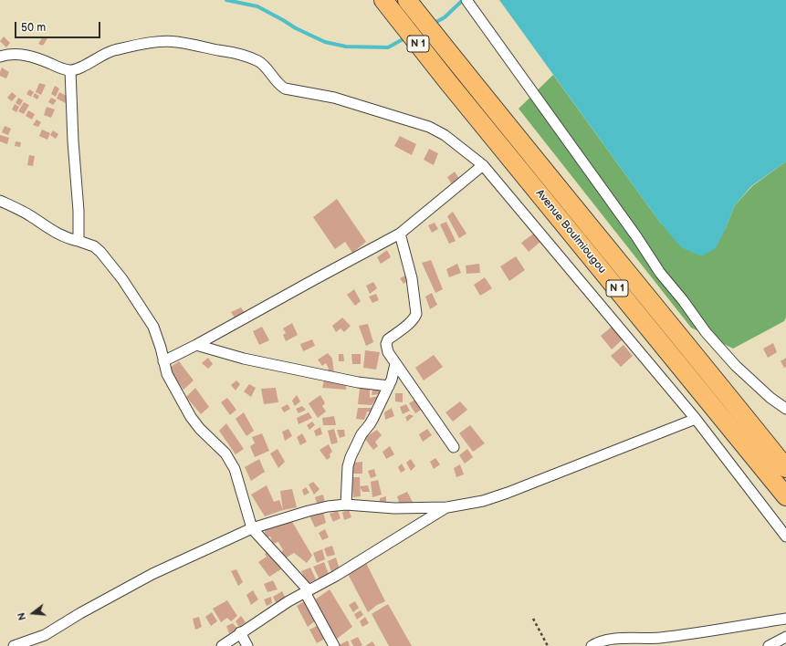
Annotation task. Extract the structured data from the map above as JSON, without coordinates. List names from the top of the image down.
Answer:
{
  "streets": {
    "highway": ["N 1", "Avenue Boulmiougou"]
  },
  "scale_bar": "50 m",
  "north": "left"
}
